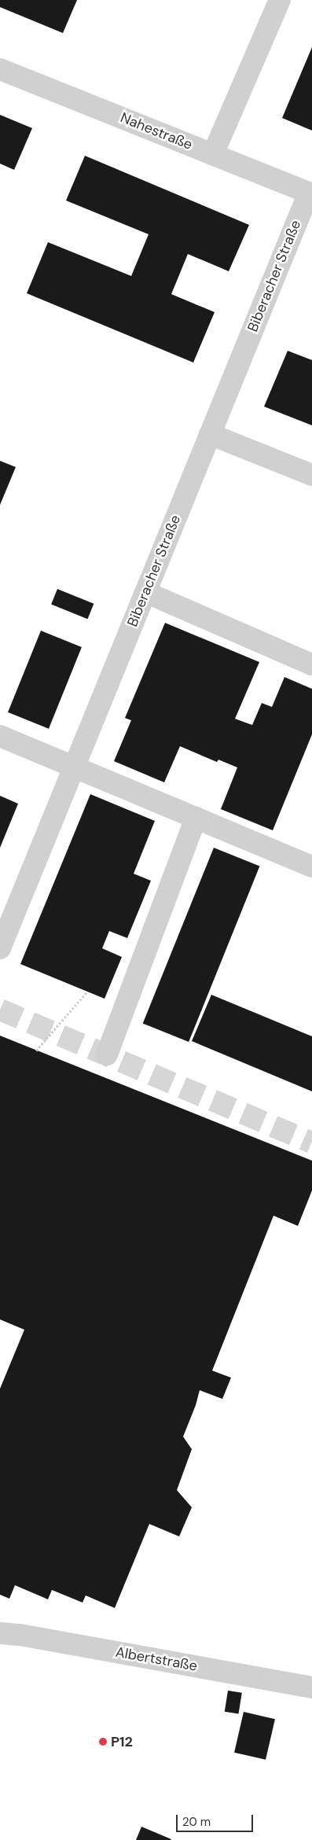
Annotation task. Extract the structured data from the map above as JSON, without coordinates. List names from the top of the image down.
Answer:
{
  "streets": {
    "street": ["Nahestraße", "Biberacher Straße", "Albertstraße"]
  },
  "crossings": [
    ["Nahestraße", "Biberacher Straße"]
  ],
  "places": ["P12"],
  "scale_bar": "20 m"
}
